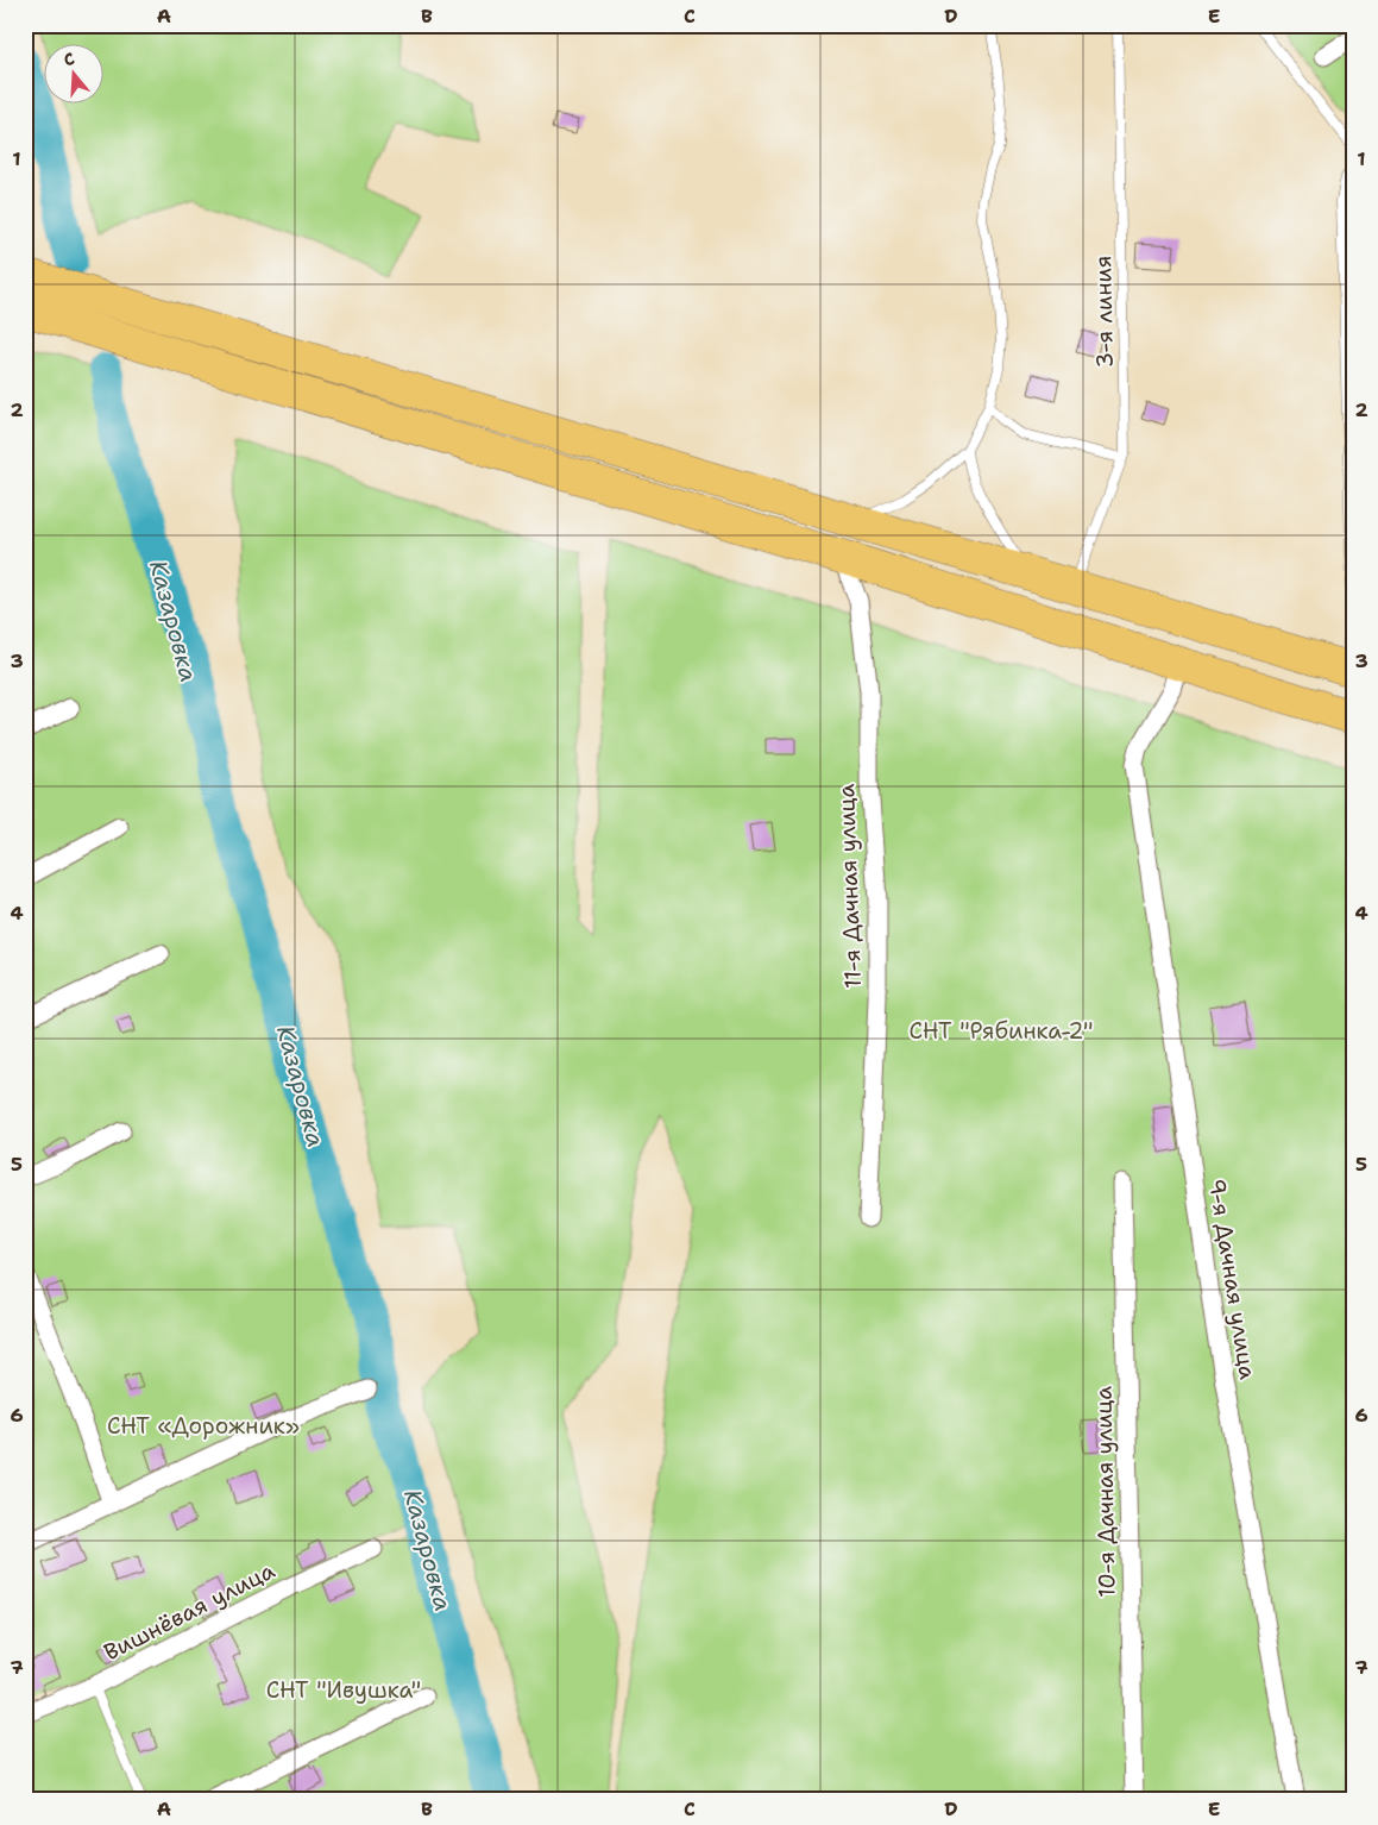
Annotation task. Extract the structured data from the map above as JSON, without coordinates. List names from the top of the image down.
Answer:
{
  "streets": {
    "street": [
      "11-я Дачная улица",
      "9-я Дачная улица",
      "10-я Дачная улица",
      "Вишнёвая улица"
    ],
    "lane": ["3-я линия"]
  },
  "water": ["Казаровка"],
  "parks": ["СНТ \"Рябинка-2\"", "СНТ «Дорожник»", "СНТ \"Ивушка\""],
  "north": "top",
  "grid": {
    "columns": [
      "A",
      "B",
      "C",
      "D",
      "E"
    ],
    "rows": [
      "1",
      "2",
      "3",
      "4",
      "5",
      "6",
      "7"
    ]
  }
}
